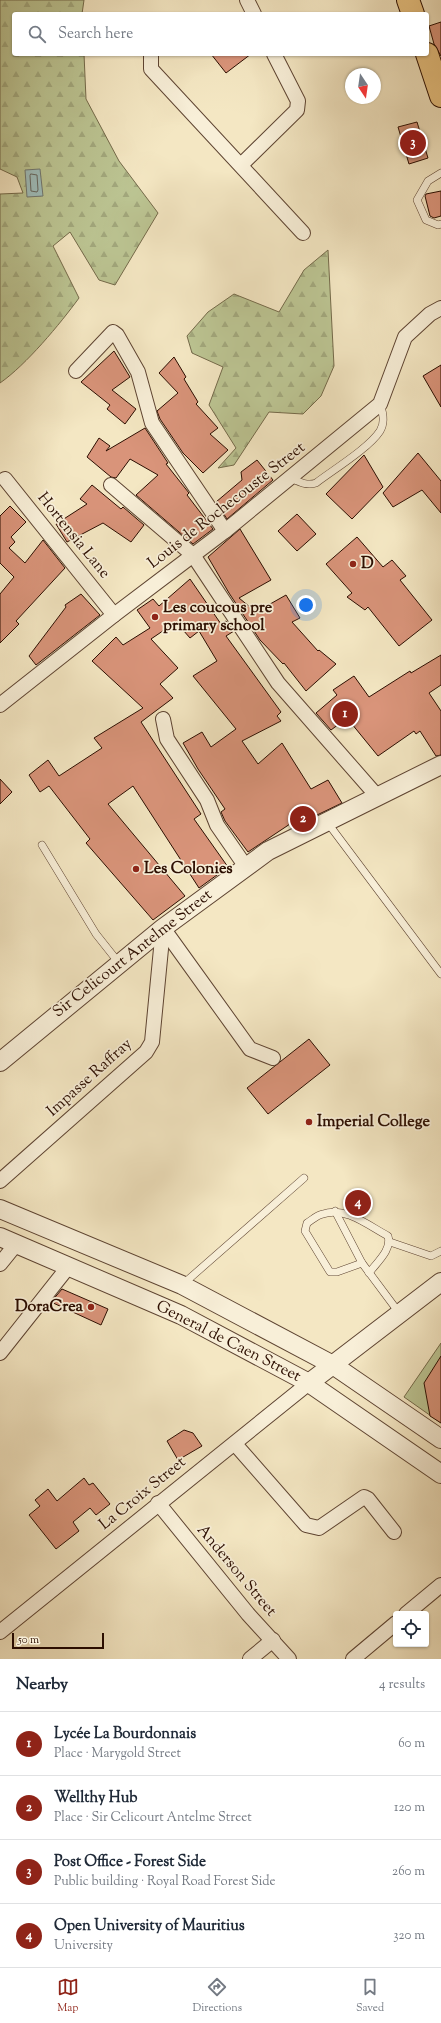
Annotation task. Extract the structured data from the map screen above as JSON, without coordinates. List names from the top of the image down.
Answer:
{
  "streets": {
    "street": [
      "Louis de Rochecouste Street",
      "Hortensia Lane",
      "Sir Celicourt Antelme Street",
      "Impasse Raffray",
      "General de Caen Street",
      "La Croix Street",
      "Anderson Street"
    ]
  },
  "crossings": [
    ["Louis de Rochecouste Street", "Hortensia Lane"],
    ["Sir Celicourt Antelme Street", "Impasse Raffray"],
    ["General de Caen Street", "La Croix Street"],
    ["La Croix Street", "Anderson Street"]
  ],
  "places": [
    "D",
    "Les coucous pre primary school",
    "Les Colonies",
    "Imperial College",
    "DoraCrea"
  ],
  "scale_bar": "50 m",
  "north": "bottom",
  "page": {
    "search": "Search here",
    "pins": [
      "3",
      "1",
      "2",
      "4"
    ],
    "scale": "50 m",
    "heading": ["Nearby", "4 results"],
    "list": [
      {
        "mark": "1",
        "name": "Lycée La Bourdonnais",
        "note": "Place · Marygold Street",
        "value": "60 m"
      },
      {
        "mark": "2",
        "name": "Wellthy Hub",
        "note": "Place · Sir Celicourt Antelme Street",
        "value": "120 m"
      },
      {
        "mark": "3",
        "name": "Post Office - Forest Side",
        "note": "Public building · Royal Road Forest Side",
        "value": "260 m"
      },
      {
        "mark": "4",
        "name": "Open University of Mauritius",
        "note": "University",
        "value": "320 m"
      }
    ],
    "nav": ["Map", "Directions", "Saved"]
  }
}
